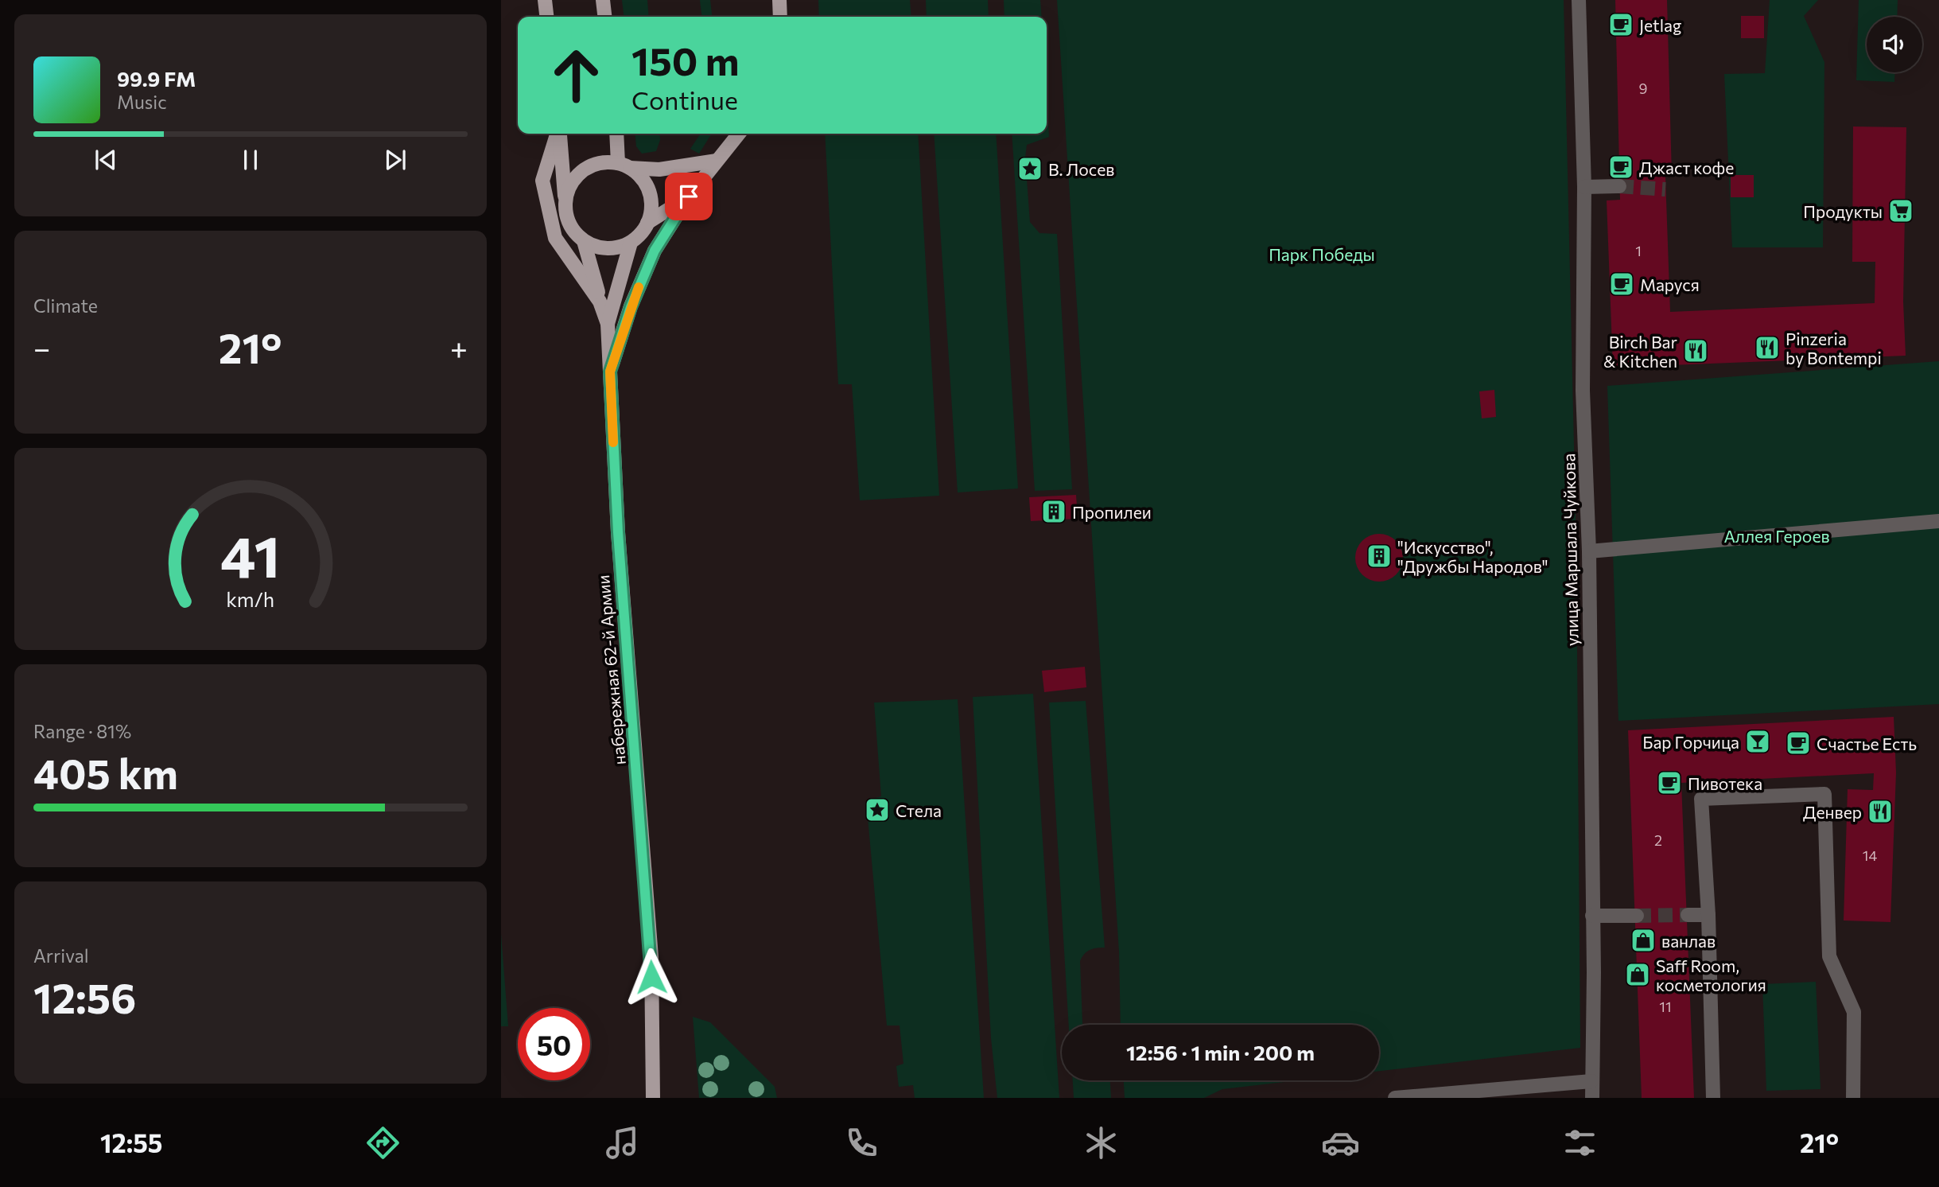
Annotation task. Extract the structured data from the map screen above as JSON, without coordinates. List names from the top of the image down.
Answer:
{
  "streets": {
    "main road": ["набережная 62-й Армии"],
    "street": ["улица Маршала Чуйкова"]
  },
  "parks": ["Парк Победы", "Аллея Героев"],
  "places": {
    "cafe": [
      "Jetlag",
      "Джаст кофе",
      "Маруся",
      "Счастье Есть",
      "Пивотека"
    ],
    "place": ["В. Лосев", "Стела"],
    "supermarket": ["Продукты"],
    "restaurant": ["Pinzeria by Bontempi", "Birch Bar & Kitchen", "Денвер"],
    "building": ["Пропилеи", "\"Искусство\", \"Дружбы Народов\""],
    "bar": ["Бар Горчица"],
    "shop": ["ванлав", "Saff Room, косметология"]
  },
  "house_numbers": [
    "9",
    "1",
    "2",
    "14",
    "11"
  ],
  "page": {
    "turn": ["150 m", "Continue"],
    "song": ["99.9 FM", "Music"],
    "tile": [
      "Climate",
      ["Range · 81%", "405 km"],
      ["Arrival", "12:56"]
    ],
    "heat": ["−", "21°", "+"],
    "limit": "50",
    "trip": "12:56 · 1 min · 200 m",
    "tabs": ["12:55", "21°"],
    "gauge": ["41", "km/h"]
  }
}
